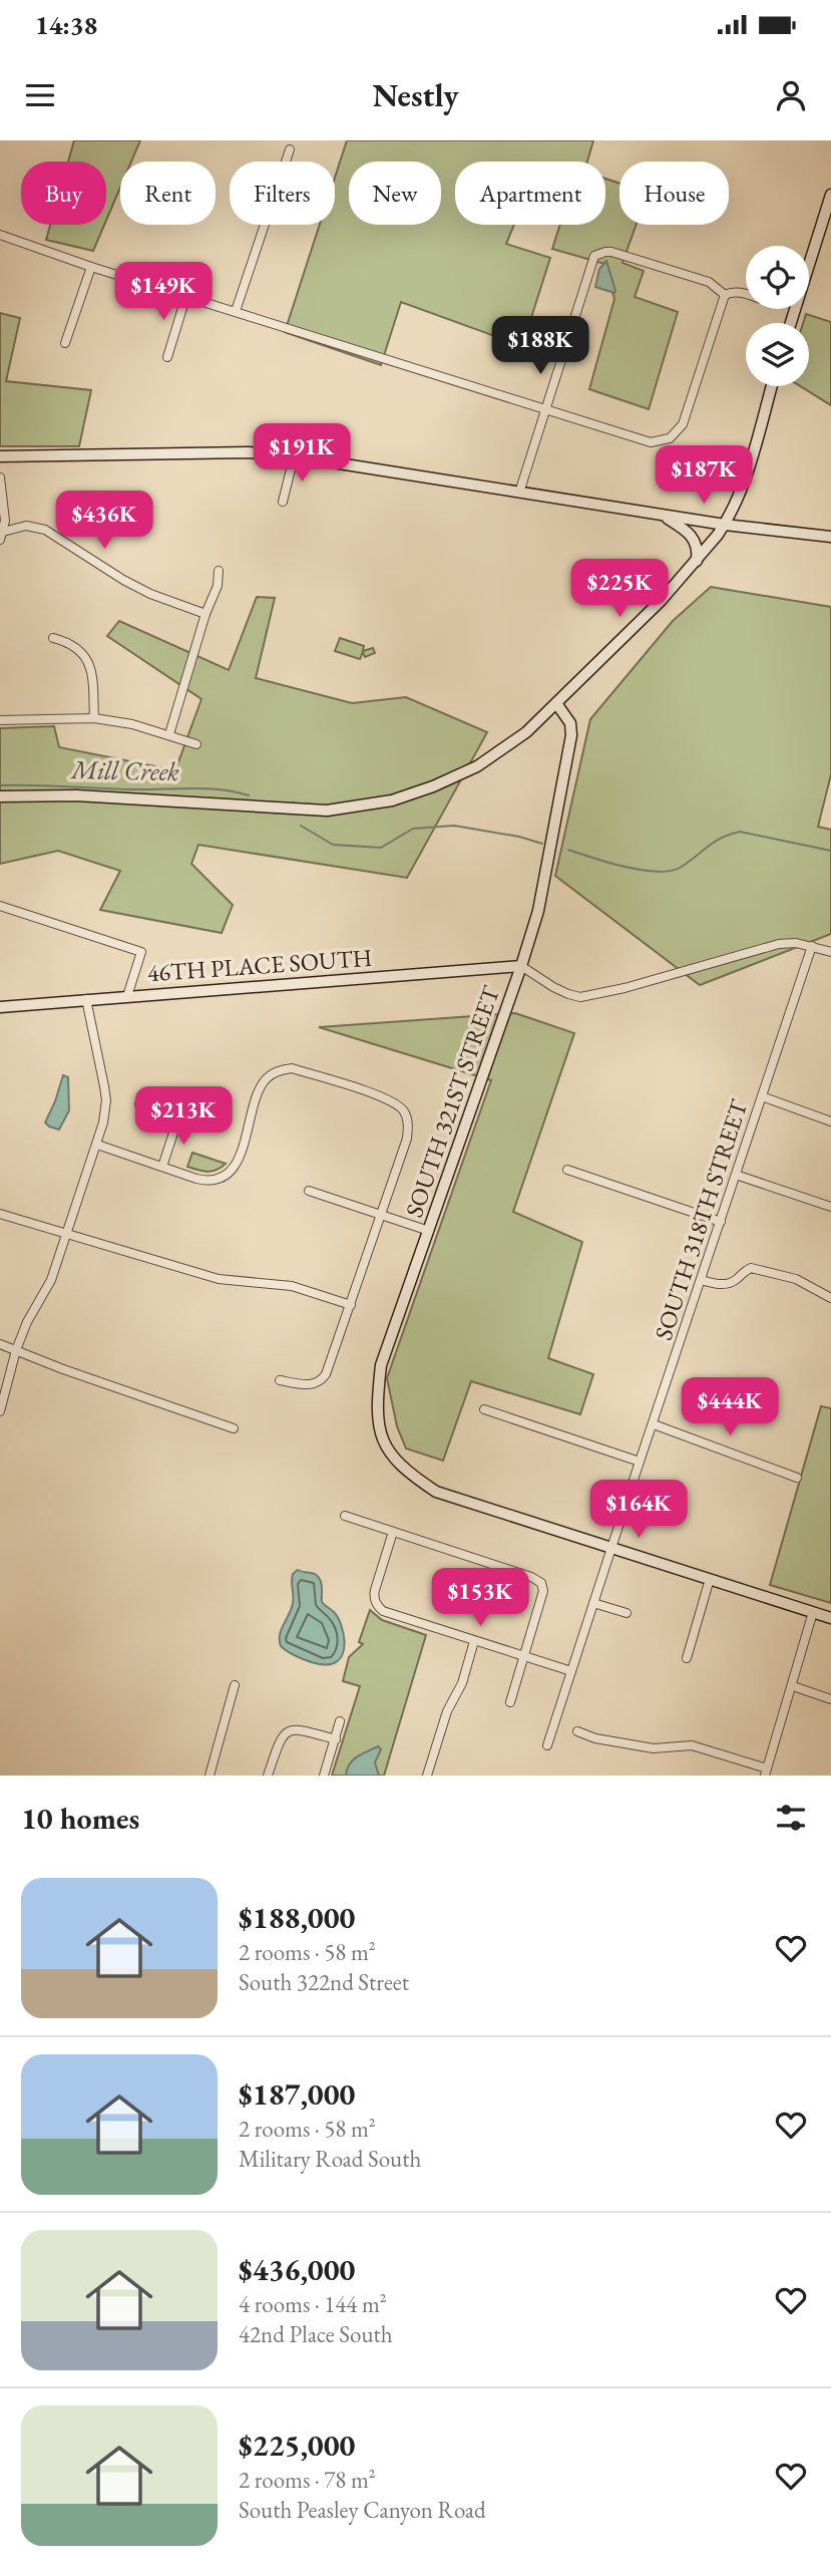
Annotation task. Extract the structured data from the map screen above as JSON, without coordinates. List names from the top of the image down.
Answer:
{
  "streets": {
    "main road": ["46TH PLACE SOUTH", "SOUTH 321ST STREET"],
    "street": ["SOUTH 318TH STREET"]
  },
  "crossings": [
    ["46TH PLACE SOUTH", "SOUTH 321ST STREET"],
    ["SOUTH 321ST STREET", "SOUTH 318TH STREET"]
  ],
  "water": ["Mill Creek"],
  "page": {
    "status": "14:38",
    "header": "Nestly",
    "chip": [
      "Buy",
      "Rent",
      "Filters",
      "New",
      "Apartment",
      "House"
    ],
    "price": [
      "$149K",
      "$188K",
      "$191K",
      "$187K",
      "$436K",
      "$225K",
      "$213K",
      "$444K",
      "$164K",
      "$153K"
    ],
    "heading": "10 homes",
    "list": [
      {
        "name": "$188,000",
        "note": "2 rooms · 58 m² · South 322nd Street"
      },
      {
        "name": "$187,000",
        "note": "2 rooms · 58 m² · Military Road South"
      },
      {
        "name": "$436,000",
        "note": "4 rooms · 144 m² · 42nd Place South"
      },
      {
        "name": "$225,000",
        "note": "2 rooms · 78 m² · South Peasley Canyon Road"
      }
    ]
  }
}
